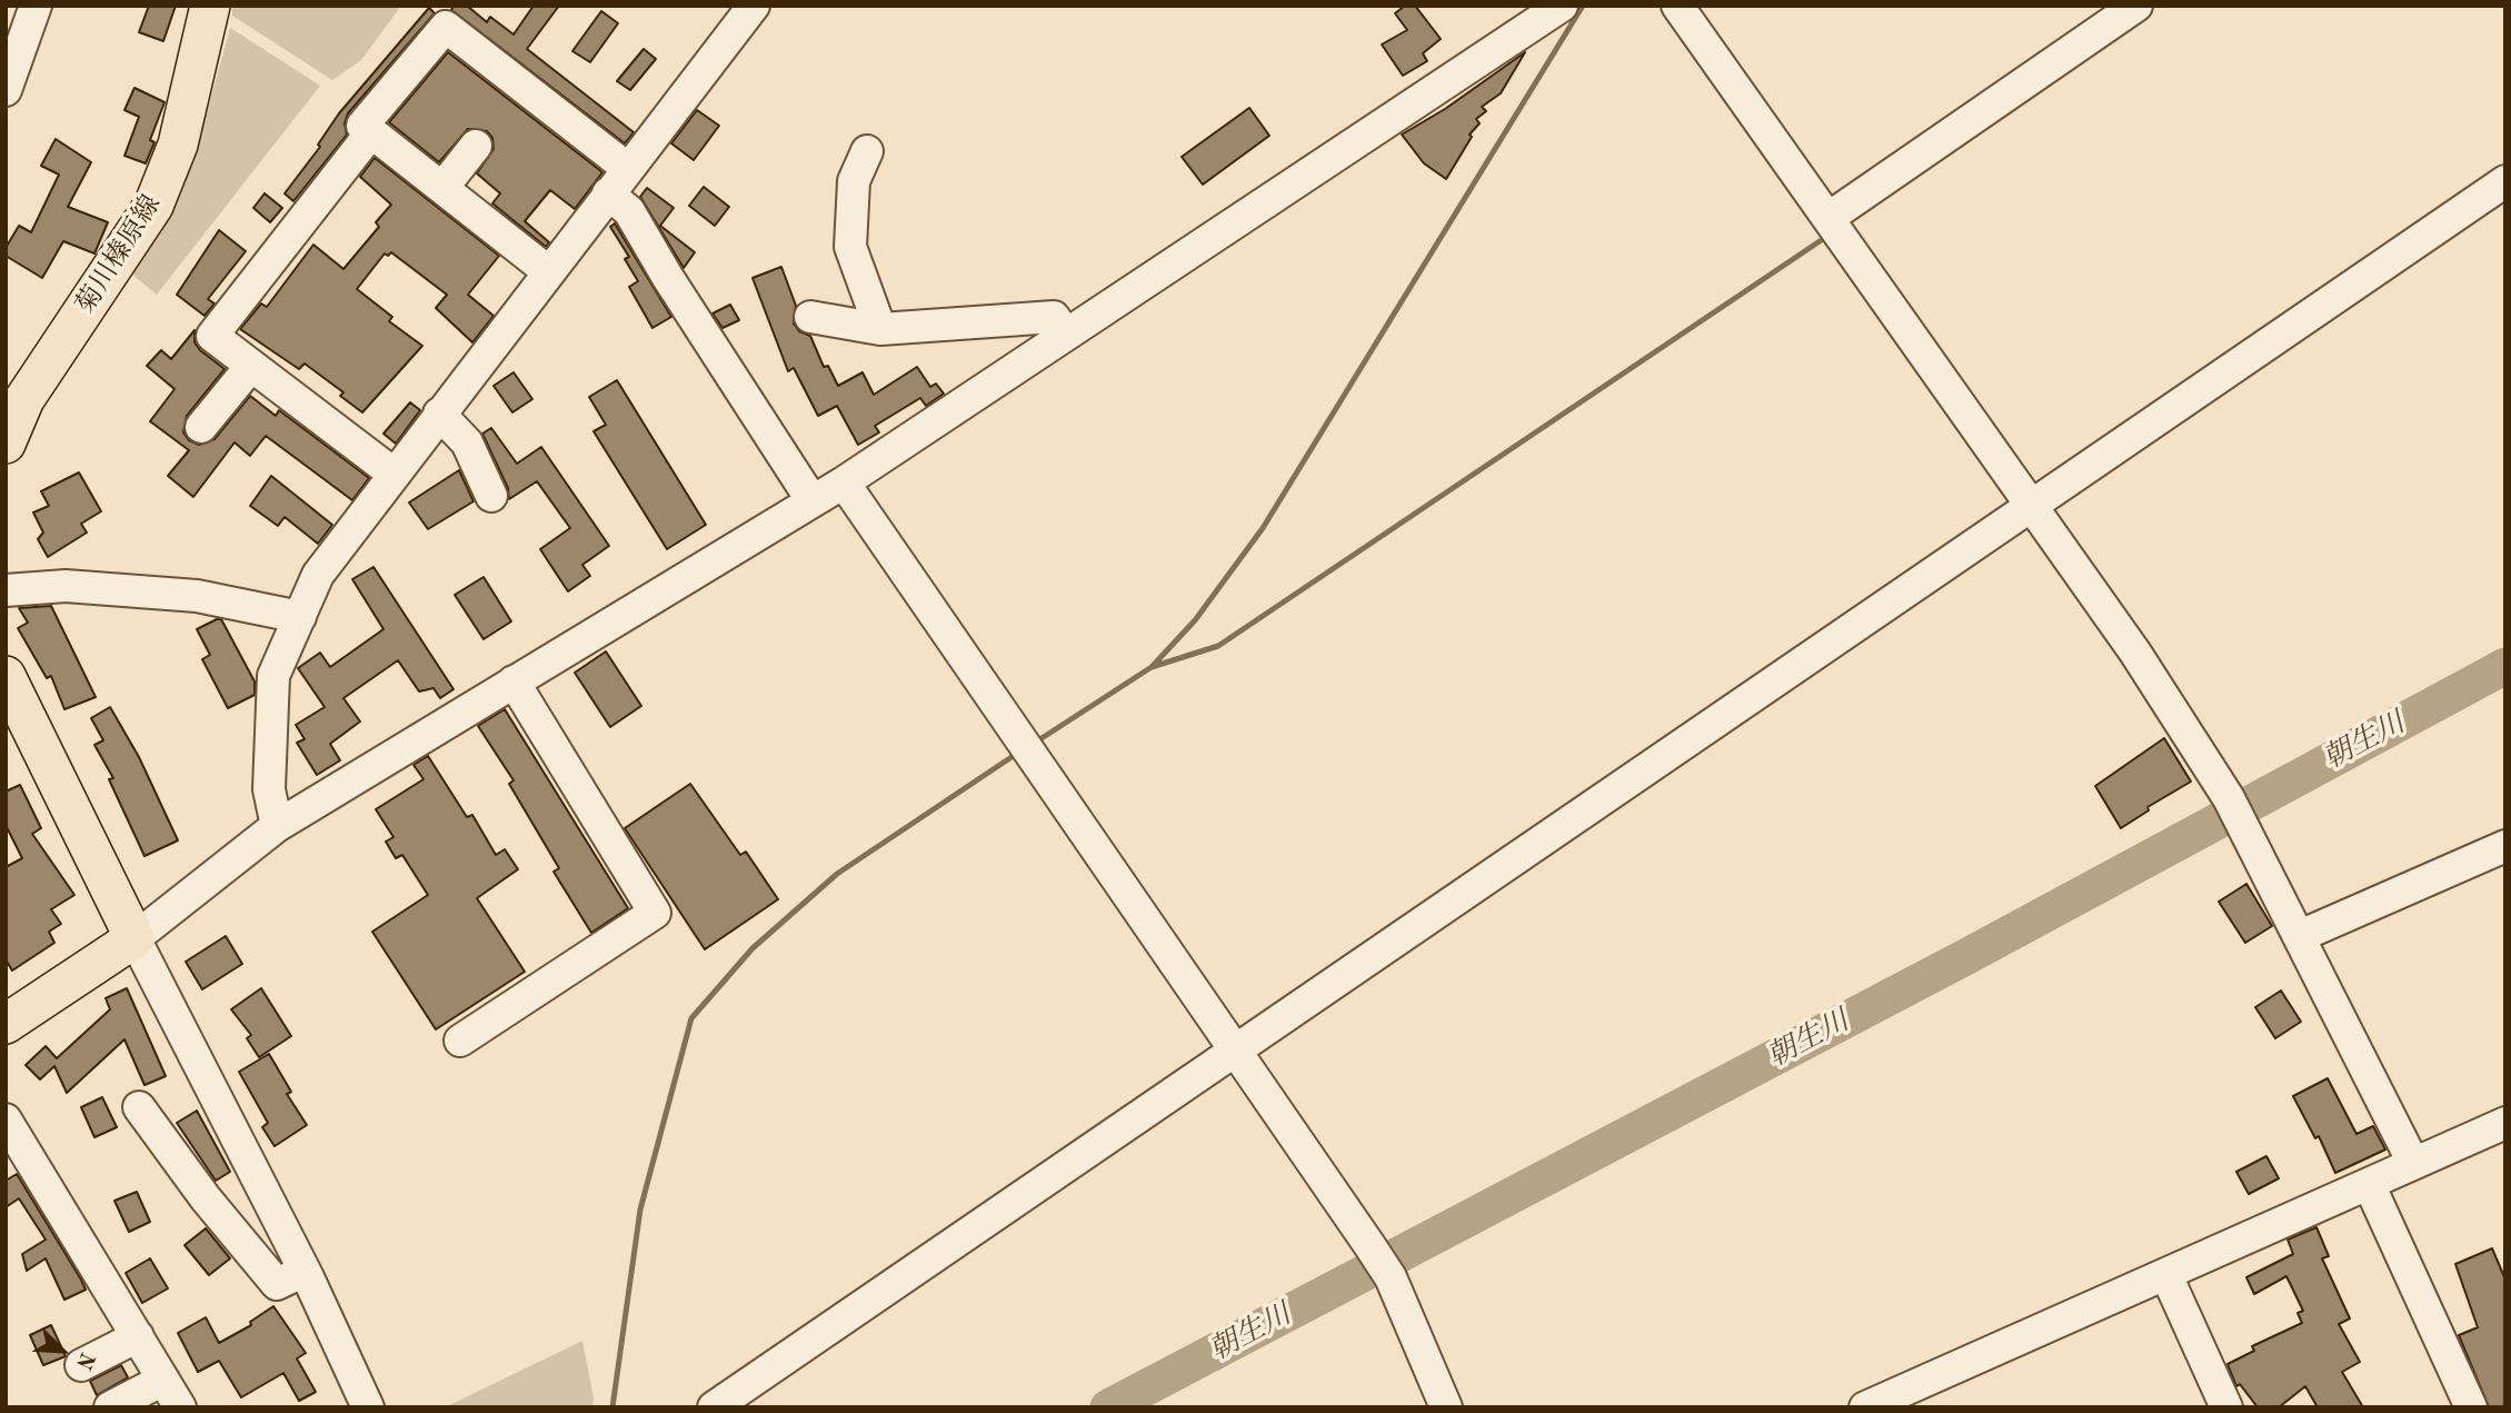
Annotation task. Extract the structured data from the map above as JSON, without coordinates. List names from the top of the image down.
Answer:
{
  "streets": {
    "main road": ["菊川榛原線"]
  },
  "water": ["朝生川"],
  "north": "bottom right"
}
